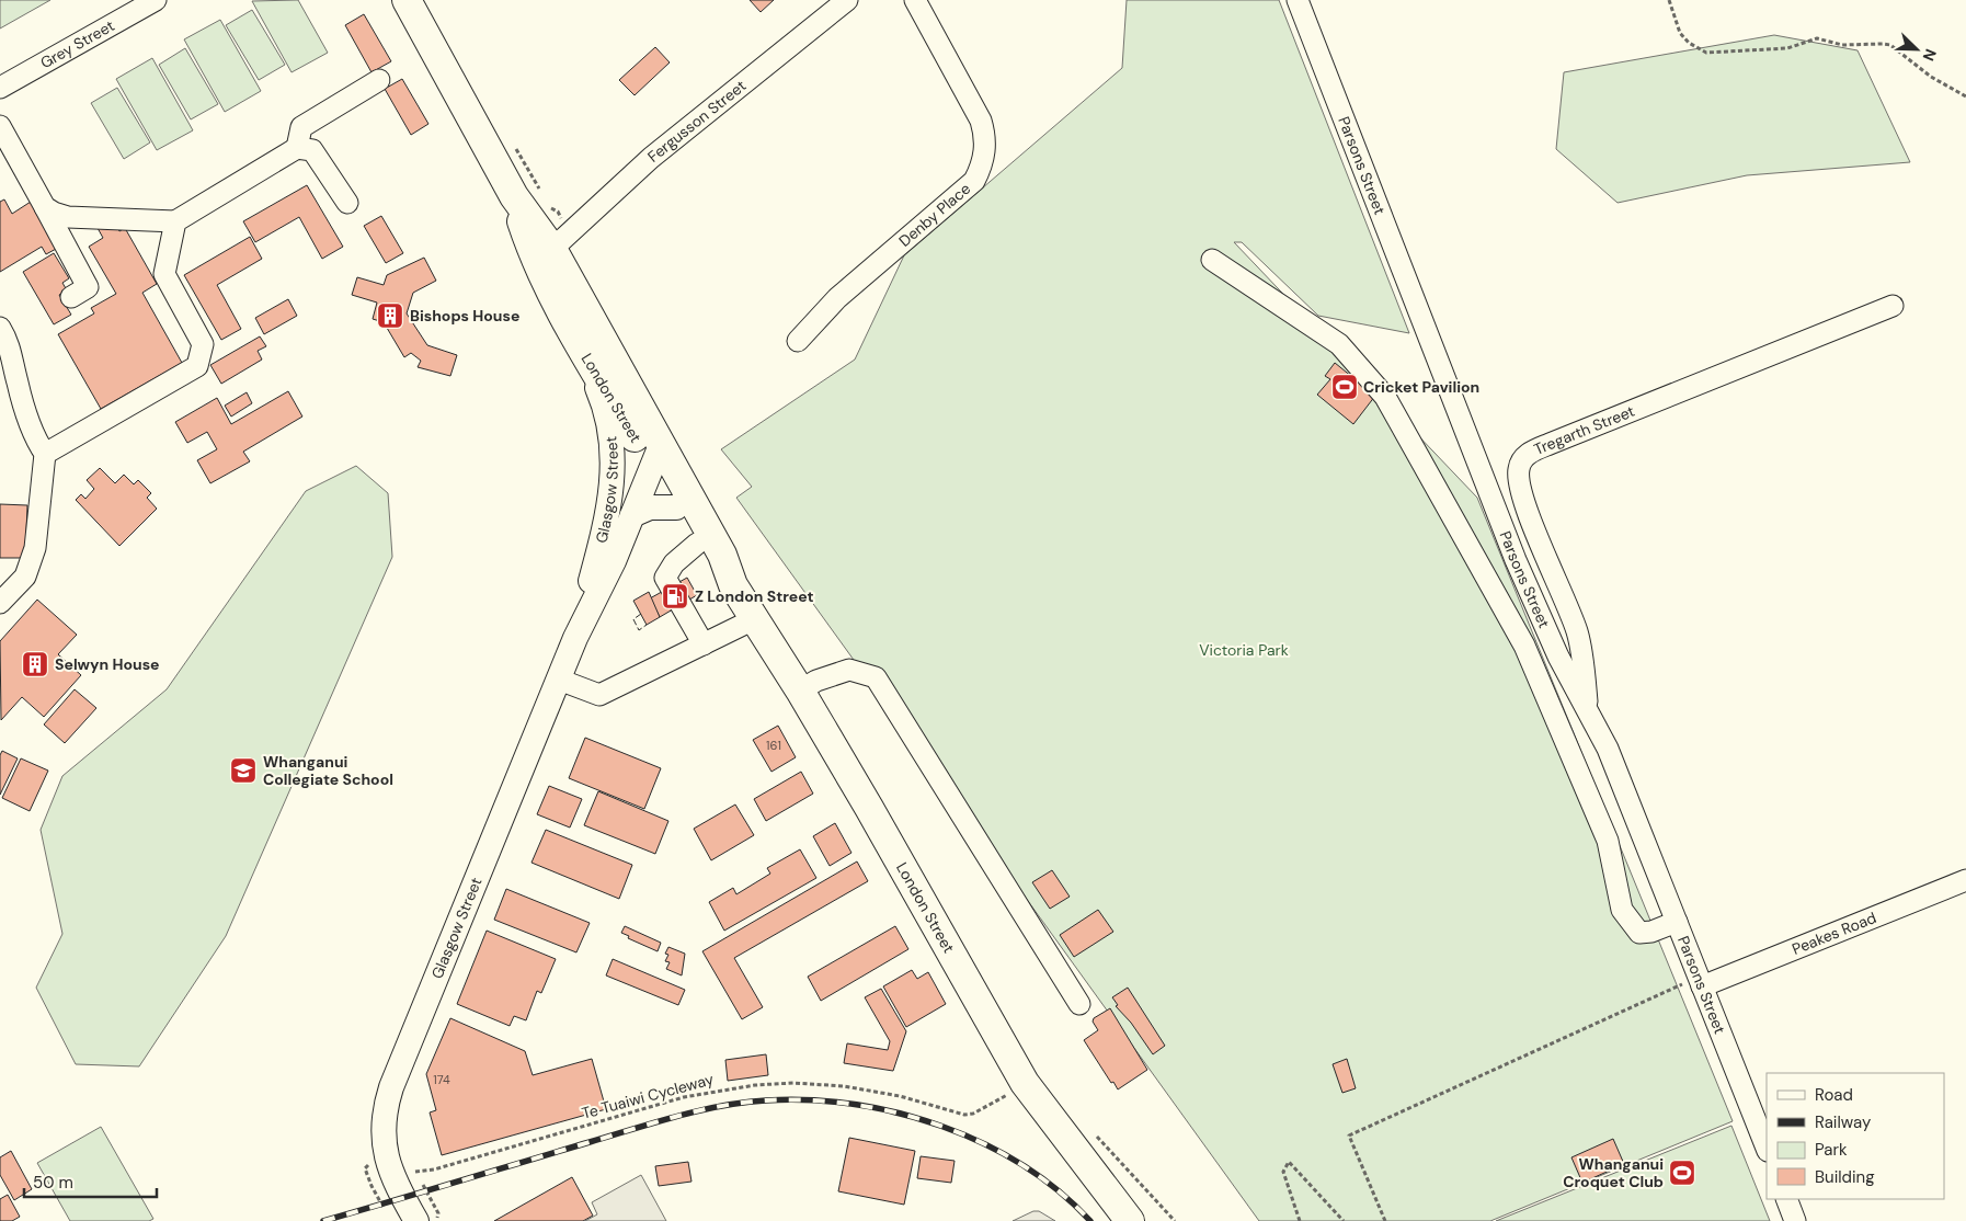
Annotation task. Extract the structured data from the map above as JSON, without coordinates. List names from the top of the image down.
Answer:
{
  "streets": {
    "highway": ["London Street"],
    "main road": ["Glasgow Street"],
    "street": [
      "Grey Street",
      "Fergusson Street",
      "Parsons Street",
      "Denby Place",
      "Tregarth Street",
      "Peakes Road"
    ],
    "path": ["Te Tuaiwi Cycleway"]
  },
  "crossings": [
    ["Fergusson Street", "London Street"],
    ["Parsons Street", "Tregarth Street"],
    ["Parsons Street", "Peakes Road"],
    ["London Street", "Glasgow Street"]
  ],
  "parks": ["Victoria Park"],
  "places": {
    "building": ["Bishops House", "Selwyn House"],
    "sports": ["Cricket Pavilion", "Whanganui Croquet Club"],
    "fuel station": ["Z London Street"],
    "school or university": ["Whanganui Collegiate School"]
  },
  "house_numbers": ["161", "174"],
  "legend": [
    "Road",
    "Railway",
    "Park",
    "Building"
  ],
  "scale_bar": "50 m",
  "north": "bottom right"
}
